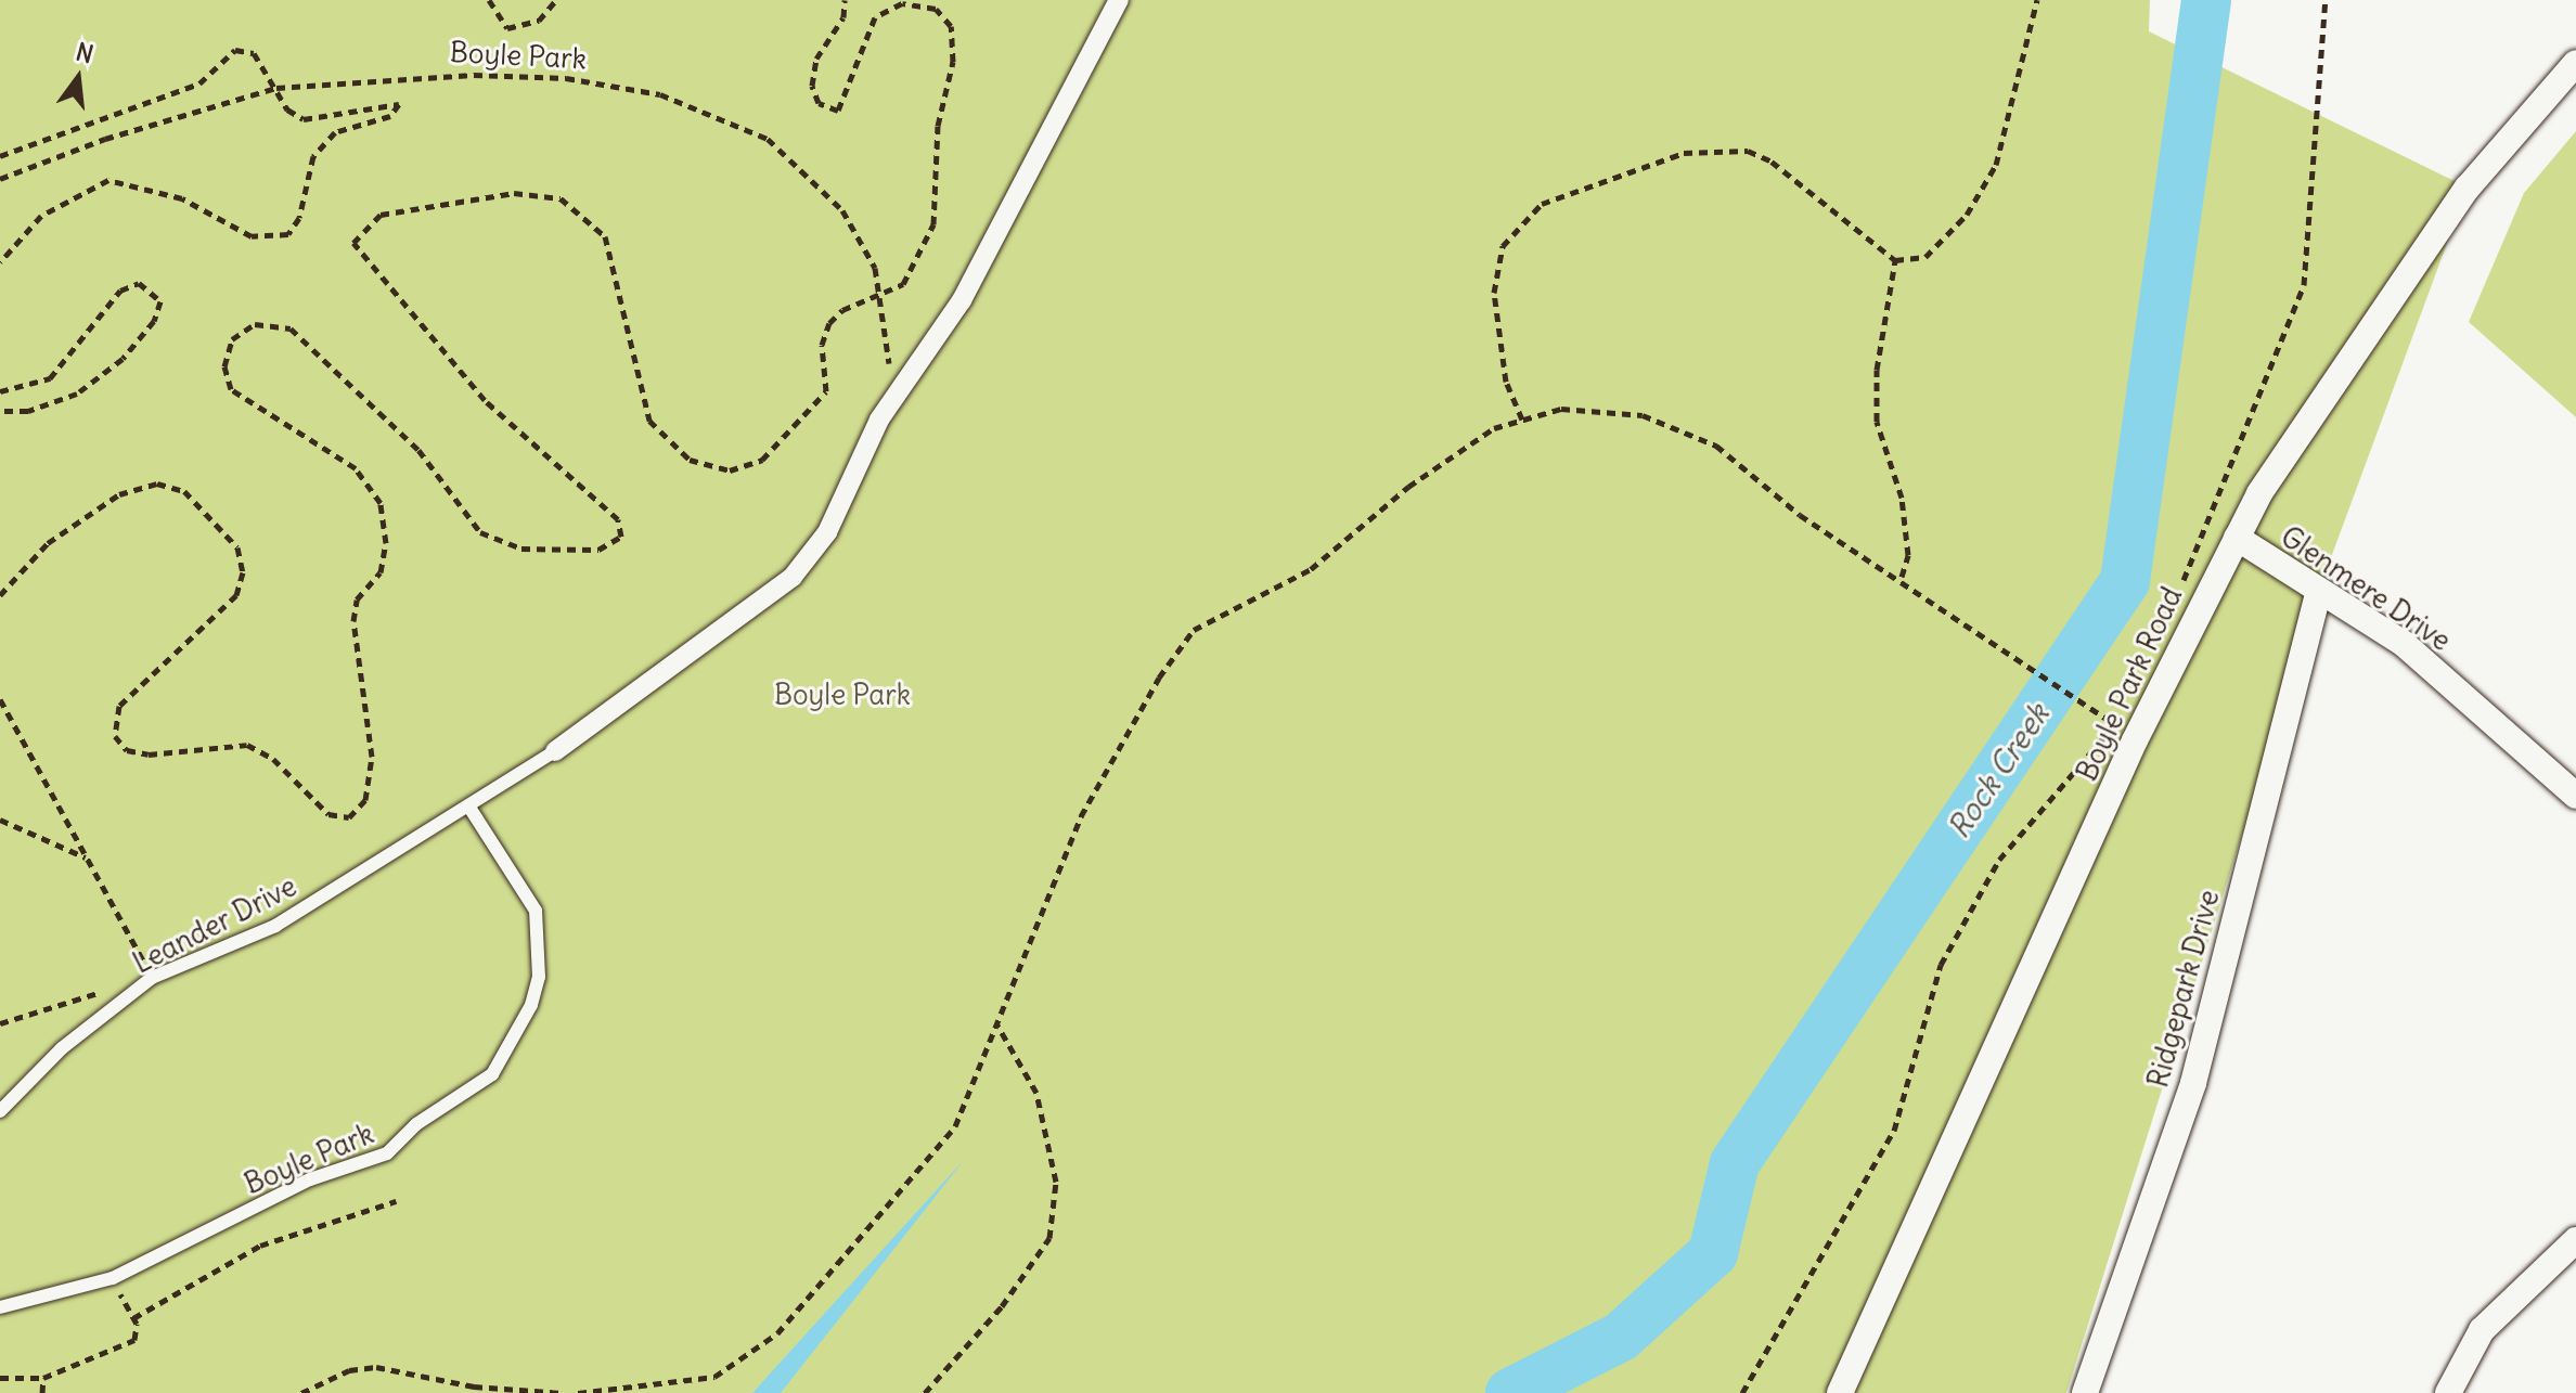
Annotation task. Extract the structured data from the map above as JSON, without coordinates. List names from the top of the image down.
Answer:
{
  "streets": {
    "street": ["Glenmere Drive", "Boyle Park Road", "Ridgepark Drive"],
    "lane": ["Boyle Park", "Leander Drive"]
  },
  "crossings": [
    ["Boyle Park", "Leander Drive"],
    ["Glenmere Drive", "Boyle Park Road"],
    ["Glenmere Drive", "Ridgepark Drive"]
  ],
  "water": ["Rock Creek"],
  "parks": ["Boyle Park"],
  "north": "top"
}
